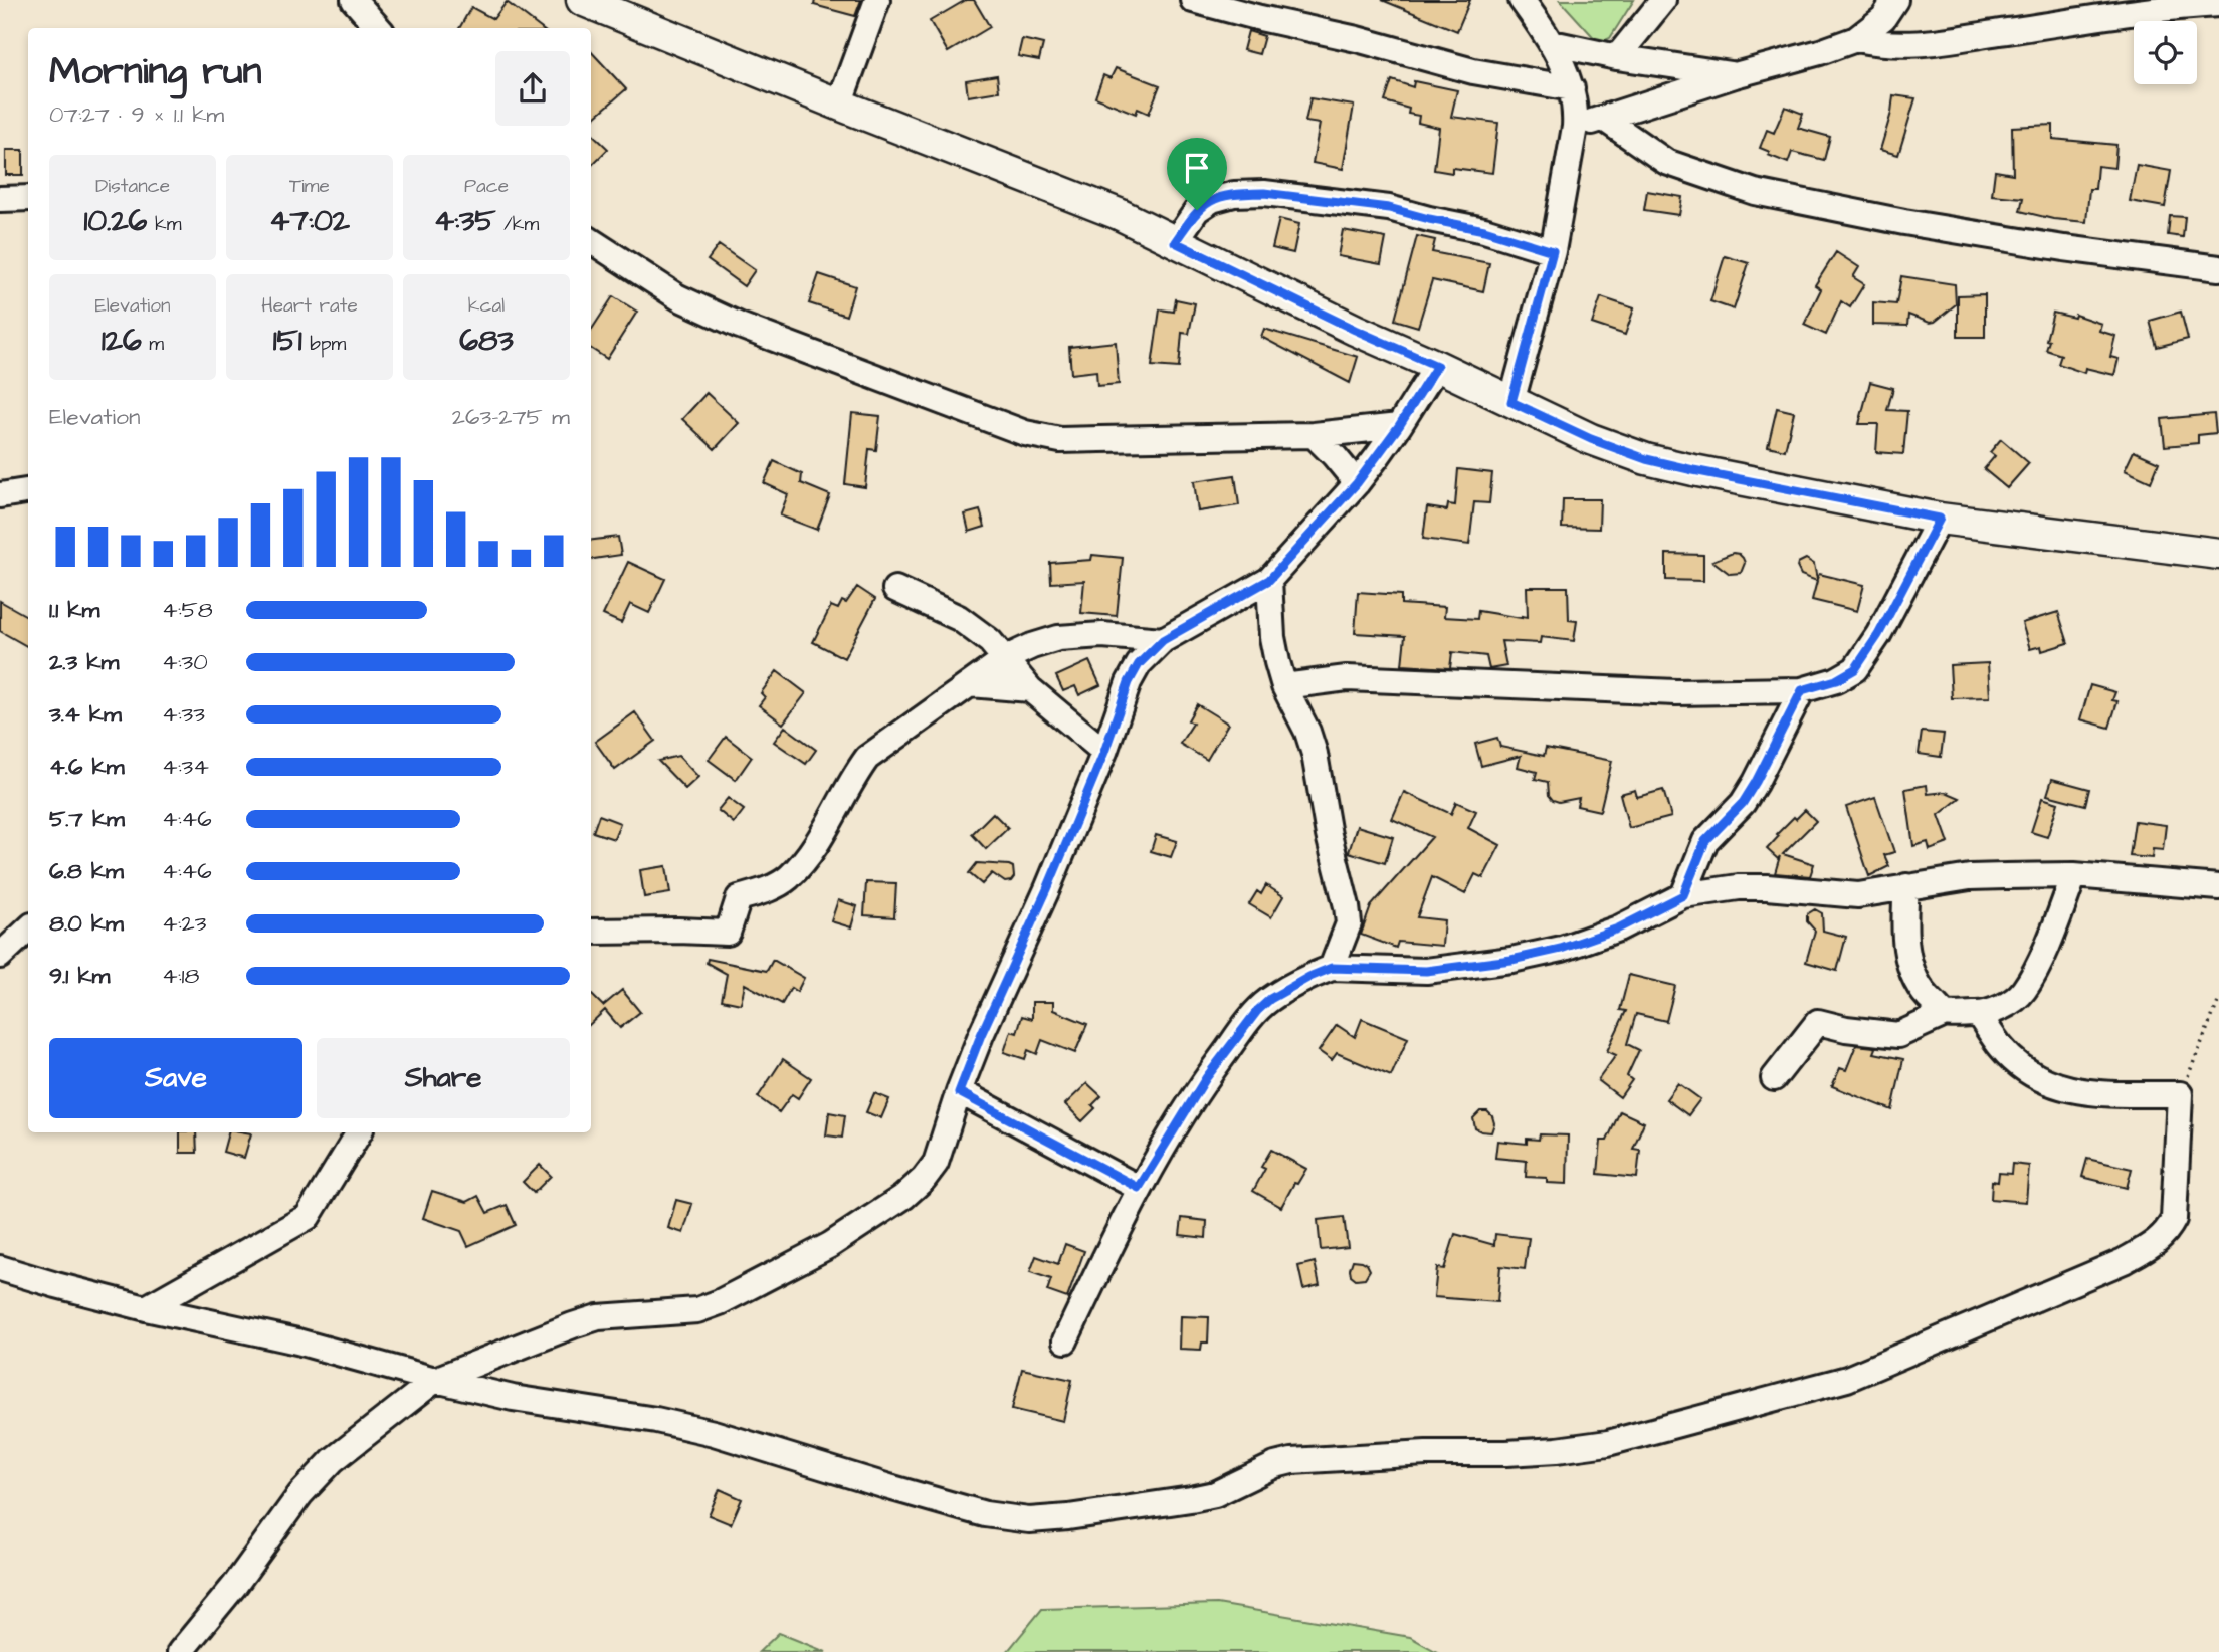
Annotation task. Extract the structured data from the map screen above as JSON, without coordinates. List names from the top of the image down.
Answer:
{
  "page": {
    "heading": ["Morning run", "07:27 · 9 × 1.1 km"],
    "stats": [
      ["Distance", "10.26 km"],
      ["Time", "47:02"],
      ["Pace", "4:35 /km"],
      ["Elevation", "126 m"],
      ["Heart rate", "151 bpm"],
      ["kcal", "683"]
    ],
    "chart": ["Elevation", "263–275 m"],
    "list": [
      {
        "name": "1.1 km",
        "note": "4:58"
      },
      {
        "name": "2.3 km",
        "note": "4:30"
      },
      {
        "name": "3.4 km",
        "note": "4:33"
      },
      {
        "name": "4.6 km",
        "note": "4:34"
      },
      {
        "name": "5.7 km",
        "note": "4:46"
      },
      {
        "name": "6.8 km",
        "note": "4:46"
      },
      {
        "name": "8.0 km",
        "note": "4:23"
      },
      {
        "name": "9.1 km",
        "note": "4:18"
      }
    ],
    "buttons": ["Save", "Share"]
  }
}
